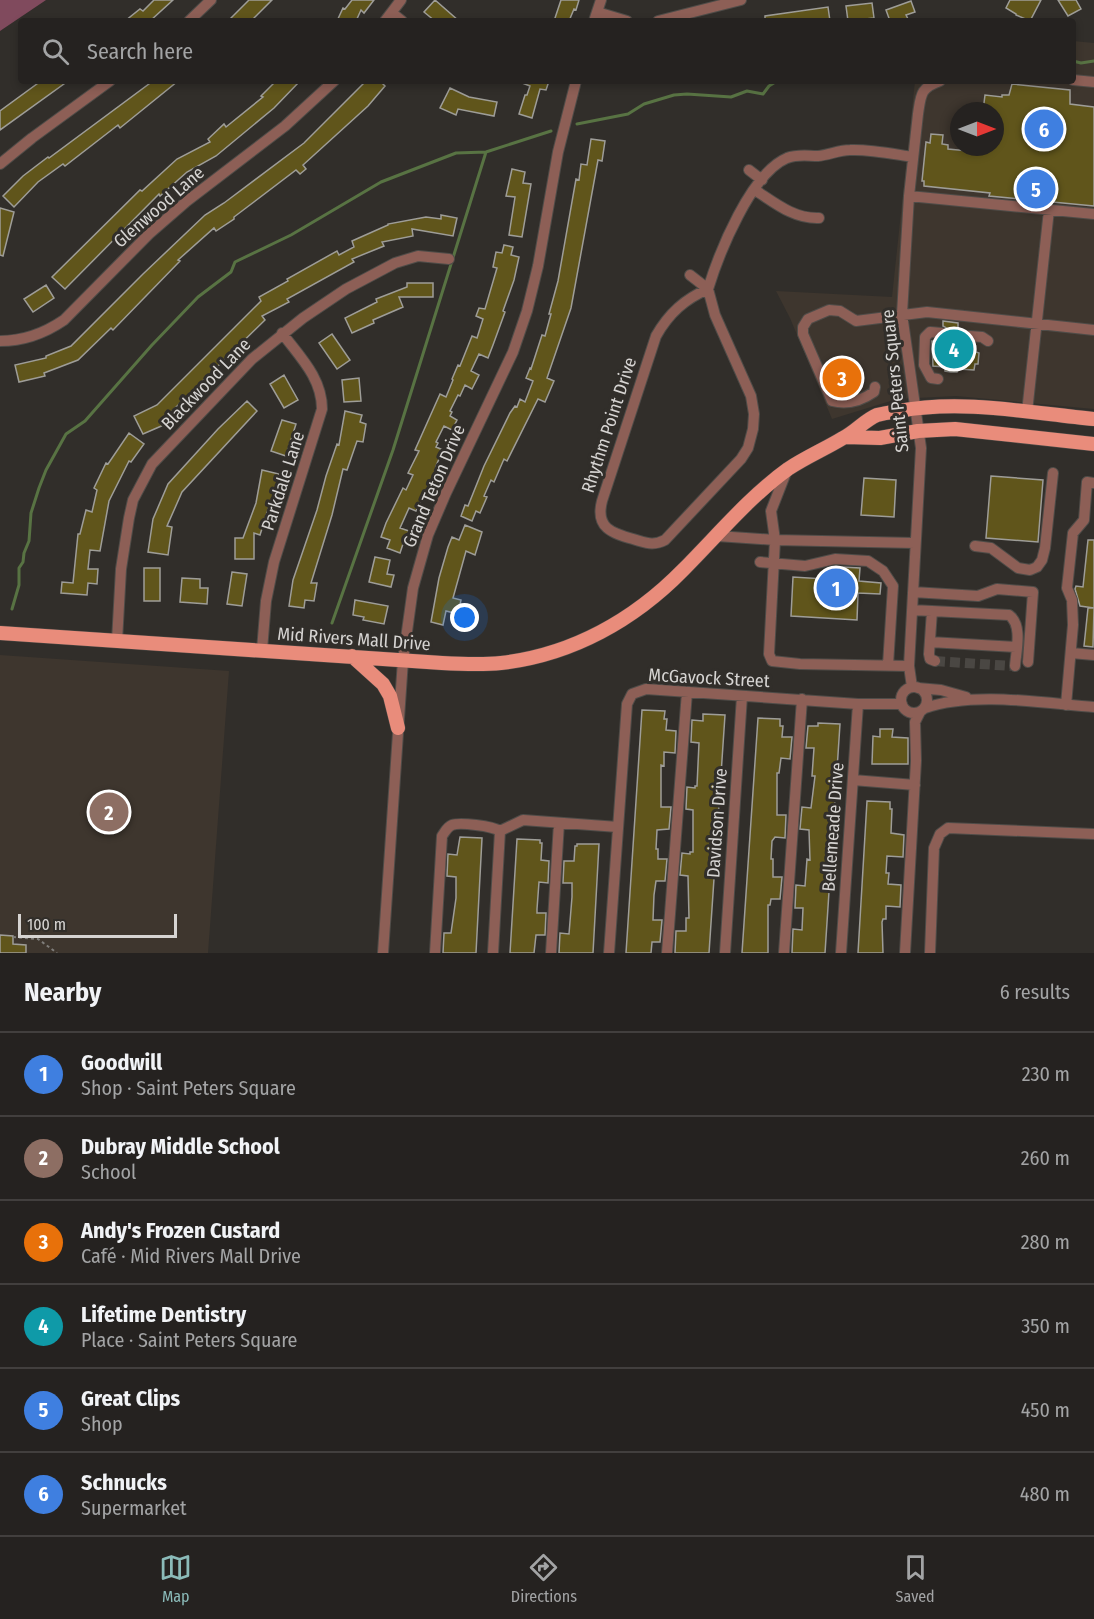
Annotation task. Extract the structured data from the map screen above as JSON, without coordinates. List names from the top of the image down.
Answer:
{
  "streets": {
    "main road": ["Mid Rivers Mall Drive"],
    "street": [
      "Glenwood Lane",
      "Saint Peters Square",
      "Blackwood Lane",
      "Rhythm Point Drive",
      "Parkdale Lane",
      "Grand Teton Drive",
      "McGavock Street",
      "Davidson Drive",
      "Bellemeade Drive"
    ]
  },
  "crossings": [
    ["Saint Peters Square", "Mid Rivers Mall Drive"],
    ["Saint Peters Square", "McGavock Street"],
    ["Blackwood Lane", "Parkdale Lane"],
    ["Blackwood Lane", "Mid Rivers Mall Drive"],
    ["Parkdale Lane", "Mid Rivers Mall Drive"],
    ["Grand Teton Drive", "Mid Rivers Mall Drive"],
    ["McGavock Street", "Davidson Drive"],
    ["McGavock Street", "Bellemeade Drive"]
  ],
  "scale_bar": "100 m",
  "north": "right",
  "page": {
    "search": "Search here",
    "pins": [
      "6",
      "5",
      "4",
      "3",
      "1",
      "2"
    ],
    "scale": "100 m",
    "heading": ["Nearby", "6 results"],
    "list": [
      {
        "mark": "1",
        "name": "Goodwill",
        "note": "Shop · Saint Peters Square",
        "value": "230 m"
      },
      {
        "mark": "2",
        "name": "Dubray Middle School",
        "note": "School",
        "value": "260 m"
      },
      {
        "mark": "3",
        "name": "Andy's Frozen Custard",
        "note": "Café · Mid Rivers Mall Drive",
        "value": "280 m"
      },
      {
        "mark": "4",
        "name": "Lifetime Dentistry",
        "note": "Place · Saint Peters Square",
        "value": "350 m"
      },
      {
        "mark": "5",
        "name": "Great Clips",
        "note": "Shop",
        "value": "450 m"
      },
      {
        "mark": "6",
        "name": "Schnucks",
        "note": "Supermarket",
        "value": "480 m"
      }
    ],
    "nav": ["Map", "Directions", "Saved"]
  }
}
